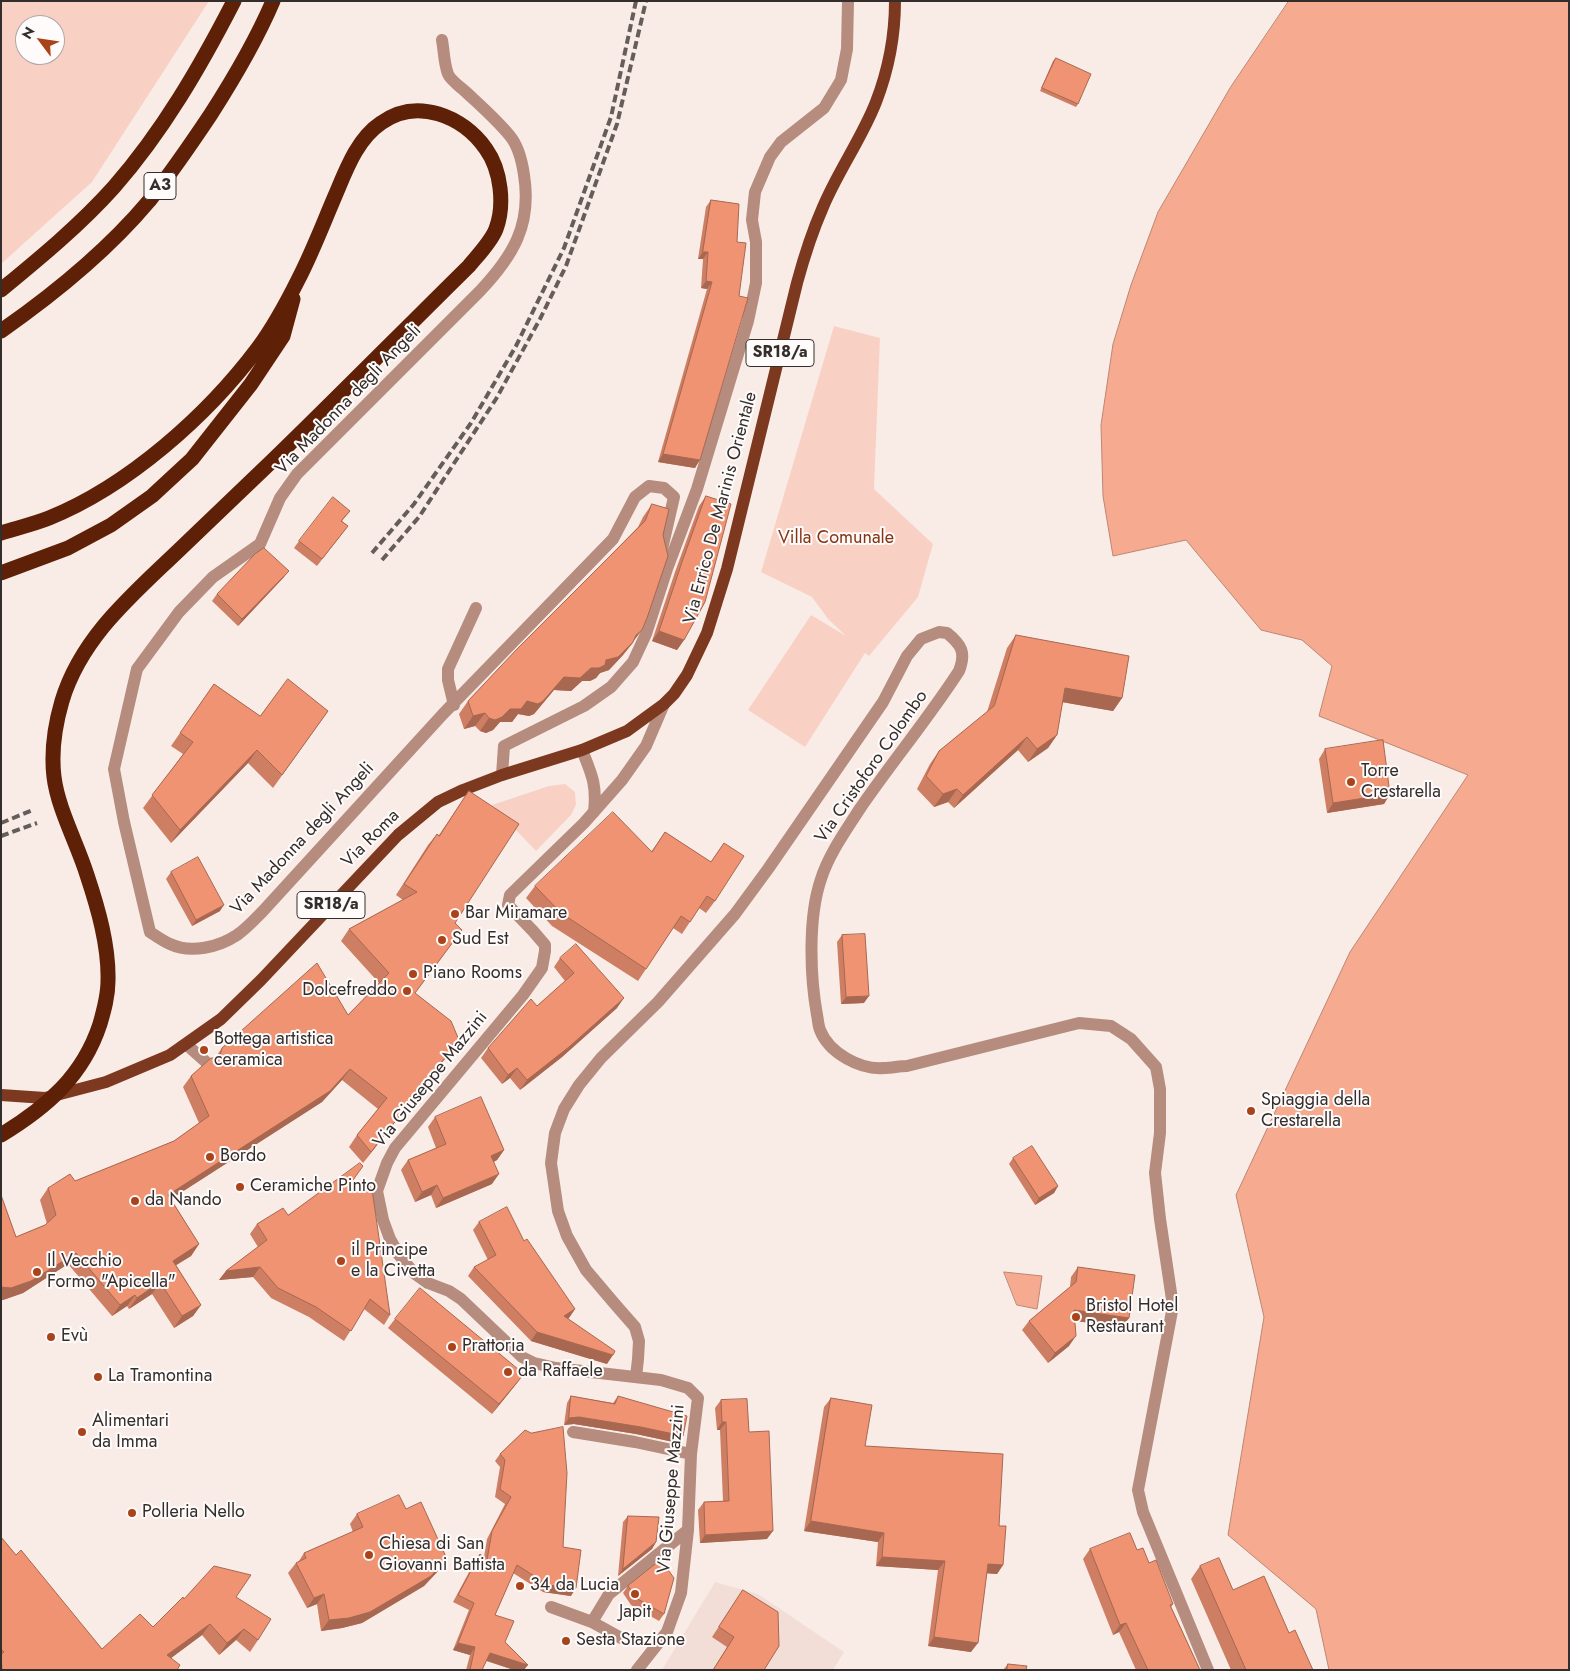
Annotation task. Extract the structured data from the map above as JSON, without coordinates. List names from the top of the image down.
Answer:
{
  "streets": {
    "highway": ["A3"],
    "main road": ["SR18/a", "Via Errico De Marinis Orientale", "Via Roma"],
    "street": ["Via Madonna degli Angeli", "Via Cristoforo Colombo", "Via Giuseppe Mazzini"]
  },
  "crossings": [
    ["Via Madonna degli Angeli", "Via Roma"],
    ["Via Errico De Marinis Orientale", "Via Roma"],
    ["Via Errico De Marinis Orientale", "Via Giuseppe Mazzini"],
    ["Via Cristoforo Colombo", "Via Giuseppe Mazzini"],
    ["Via Roma", "Via Giuseppe Mazzini"]
  ],
  "parks": ["Villa Comunale"],
  "places": [
    "Torre Crestarella",
    "Bar Miramare",
    "Sud Est",
    "Piano Rooms",
    "Dolcefreddo",
    "Bottega artistica ceramica",
    "Spiaggia della Crestarella",
    "Bordo",
    "Ceramiche Pinto",
    "da Nando",
    "il Principe e la Civetta",
    "Il Vecchio Formo \"Apicella\"",
    "Bristol Hotel Restaurant",
    "Evù",
    "Prattoria",
    "da Raffaele",
    "La Tramontina",
    "Alimentari da Imma",
    "Polleria Nello",
    "Chiesa di San Giovanni Battista",
    "34 da Lucia",
    "Japit",
    "Sesta Stazione"
  ],
  "north": "top left"
}
